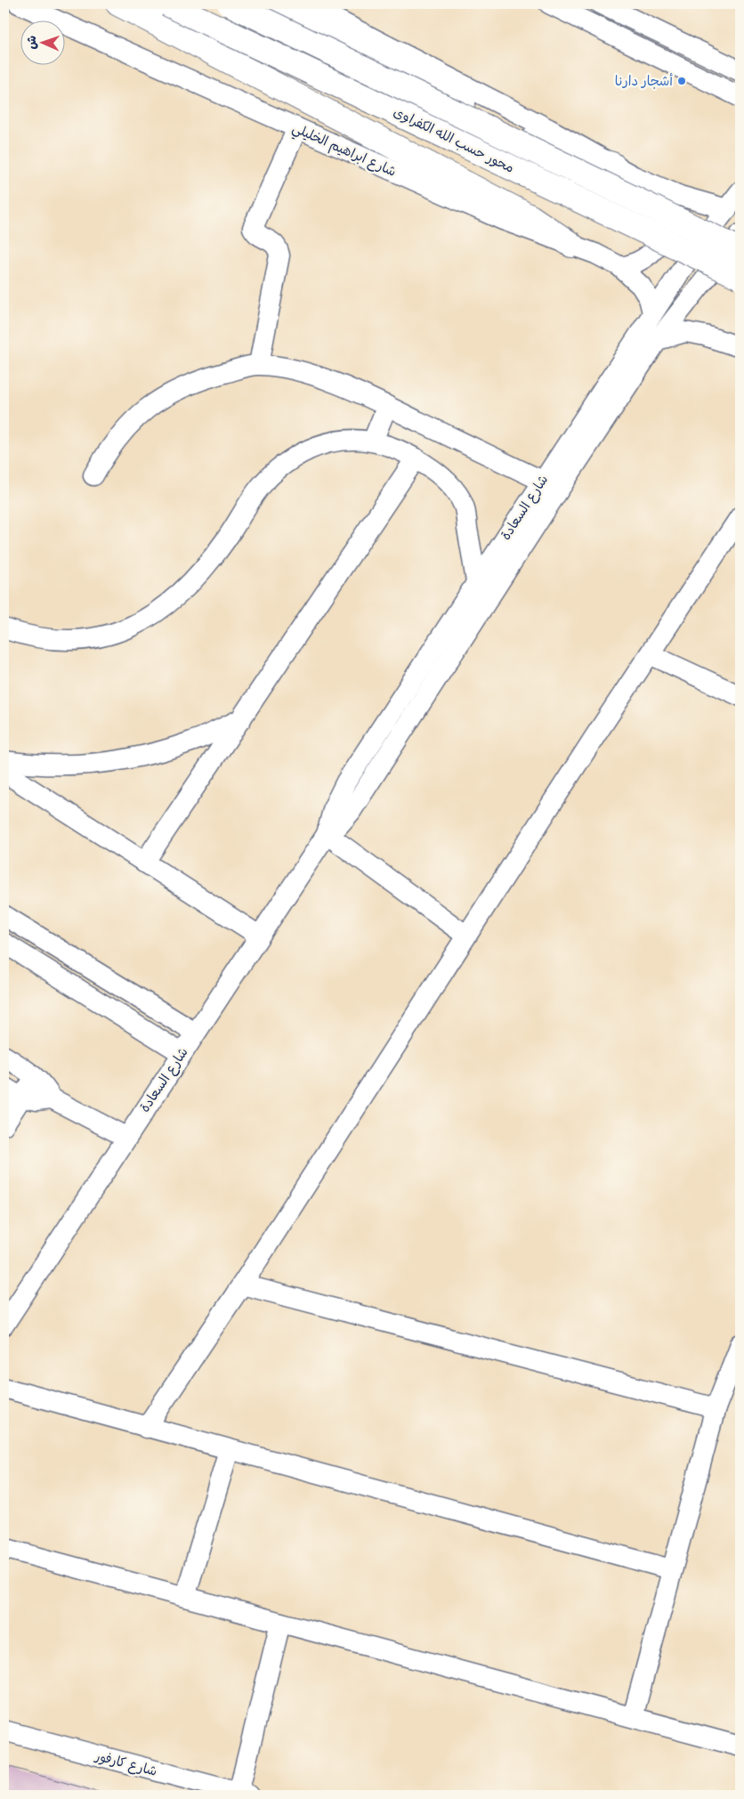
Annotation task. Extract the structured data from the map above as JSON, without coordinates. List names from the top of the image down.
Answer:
{
  "streets": {
    "main road": ["محور حسب الله الكفراوى"],
    "street": ["شارع ابراهيم الخليلي", "شارع السعادة", "شارع كارفور"]
  },
  "crossings": [
    ["شارع ابراهيم الخليلي", "شارع السعادة"]
  ],
  "places": ["أشجار دارنا"],
  "north": "left"
}
